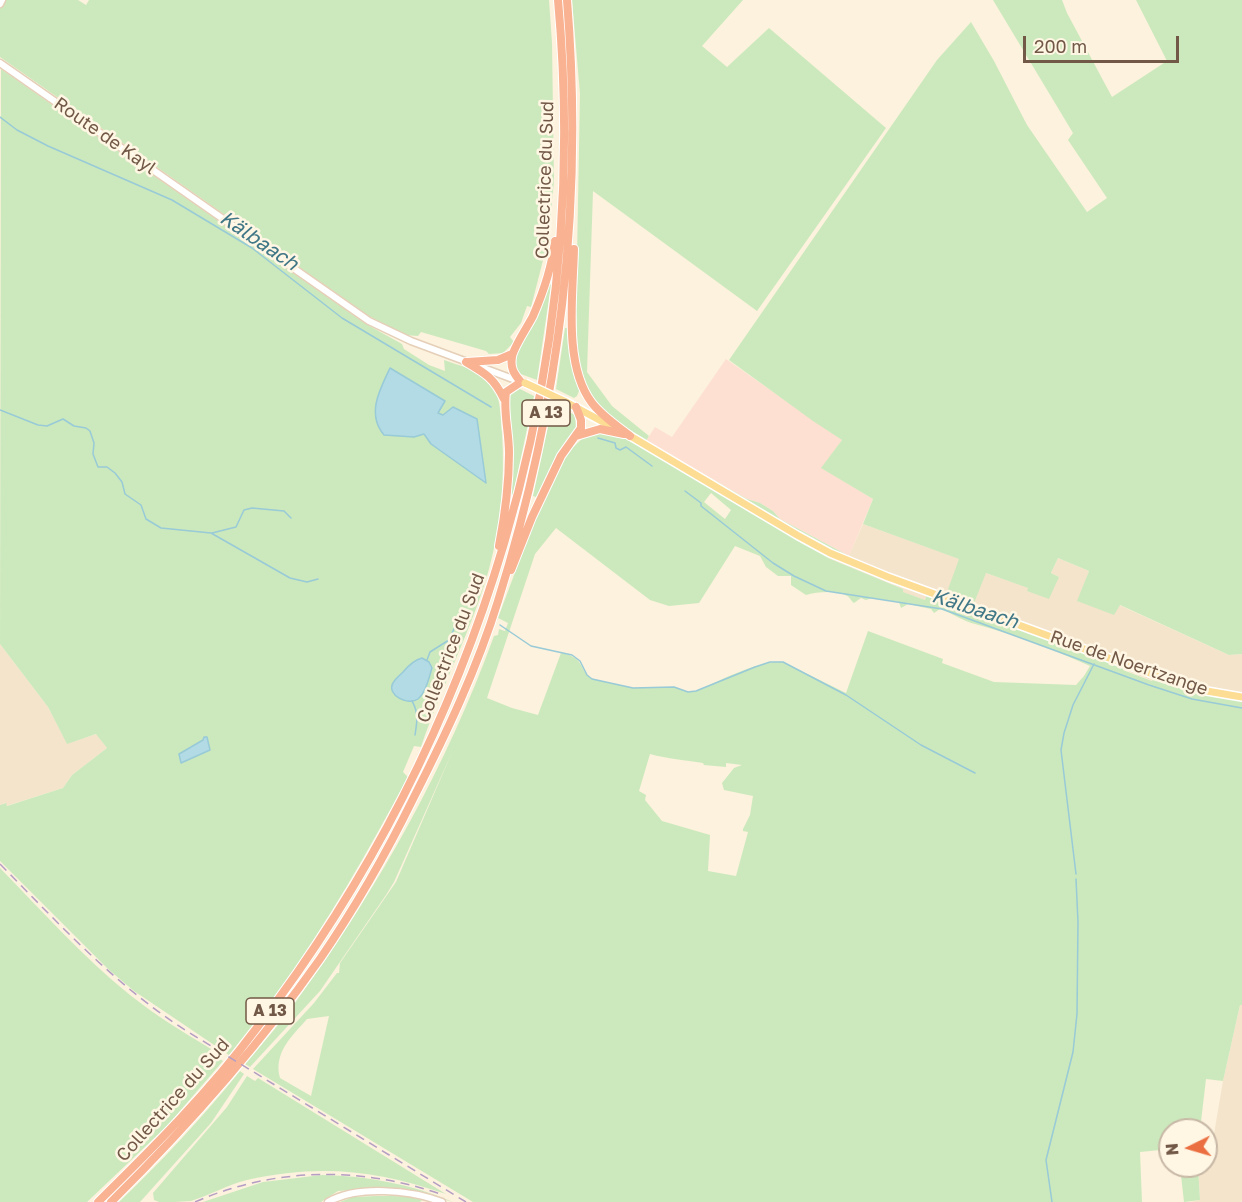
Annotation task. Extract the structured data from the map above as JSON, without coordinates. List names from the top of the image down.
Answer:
{
  "streets": {
    "highway": ["Collectrice du Sud", "A 13"],
    "main road": ["Route de Kayl", "Rue de Noertzange"]
  },
  "crossings": [
    ["Route de Kayl", "A 13"],
    ["Route de Kayl", "Rue de Noertzange"],
    ["Collectrice du Sud", "A 13"],
    ["A 13", "Rue de Noertzange"]
  ],
  "water": ["Kälbaach"],
  "scale_bar": "200 m",
  "north": "left"
}
